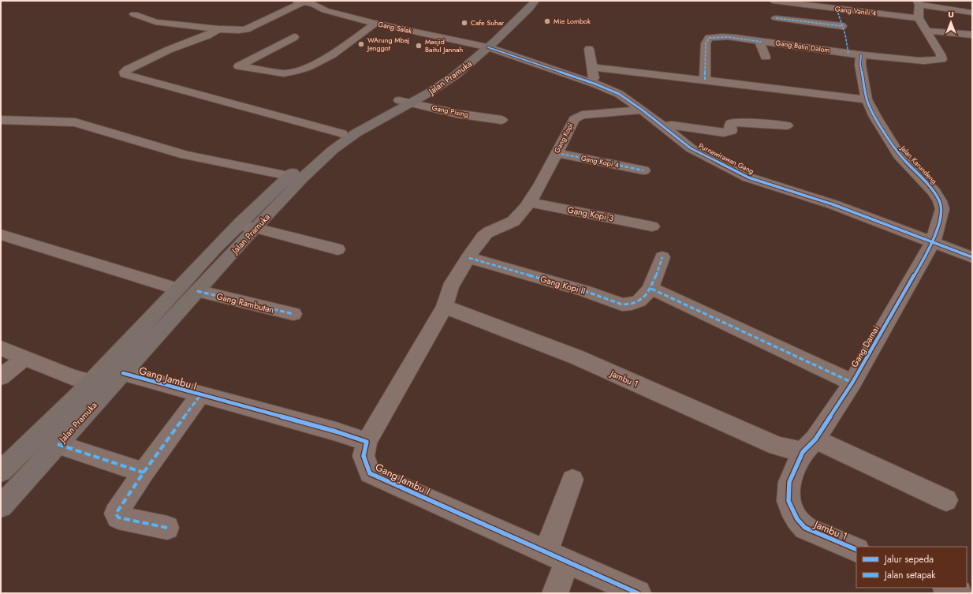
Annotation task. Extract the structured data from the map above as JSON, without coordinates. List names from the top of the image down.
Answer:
{
  "streets": {
    "main road": ["Jalan Pramuka"],
    "street": [
      "Gang Vanili 4",
      "Gang Salak",
      "Gang Batin Dalom",
      "Gang Pising",
      "Gang Kopi",
      "Purnawirawan Gang",
      "Gang Kopi 4",
      "Jalan Karundeng",
      "Gang Kopi 3",
      "Gang Kopi II",
      "Gang Rambutan",
      "Gang Damai",
      "Gang Jambu I",
      "Jambu 1"
    ]
  },
  "crossings": [
    ["Gang Salak", "Jalan Pramuka"],
    ["Gang Salak", "Purnawirawan Gang"],
    ["Gang Batin Dalom", "Jalan Karundeng"],
    ["Jalan Pramuka", "Gang Pising"],
    ["Jalan Pramuka", "Purnawirawan Gang"],
    ["Jalan Pramuka", "Gang Rambutan"],
    ["Jalan Pramuka", "Gang Jambu I"],
    ["Gang Kopi", "Purnawirawan Gang"],
    ["Gang Kopi", "Gang Kopi 4"],
    ["Gang Kopi", "Gang Kopi 3"],
    ["Purnawirawan Gang", "Jalan Karundeng"],
    ["Purnawirawan Gang", "Gang Damai"],
    ["Jalan Karundeng", "Gang Damai"],
    ["Gang Damai", "Jambu 1"]
  ],
  "places": [
    "Mie Lombok",
    "Cafe Suhar",
    "WArung Mbaj Jenggot",
    "Masjid Baitul Jannah"
  ],
  "legend": ["Jalur sepeda", "Jalan setapak"],
  "north": "top"
}
